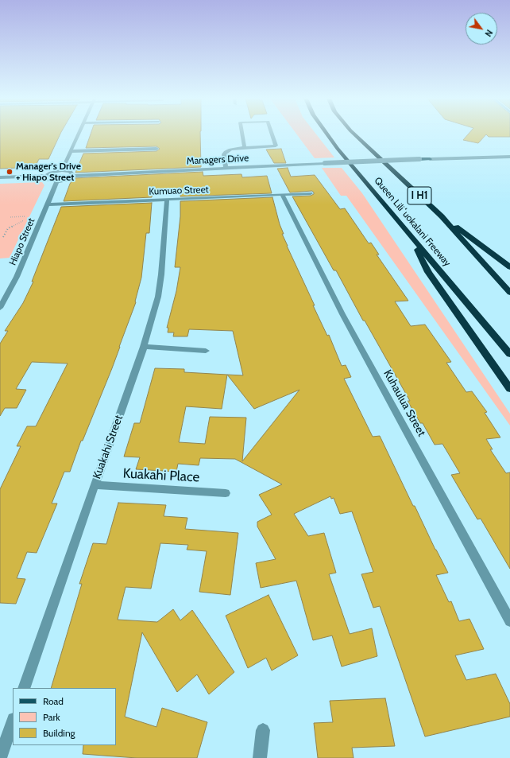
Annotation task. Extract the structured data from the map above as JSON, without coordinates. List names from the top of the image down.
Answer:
{
  "streets": {
    "highway": ["I H1", "Queen Liliʻuokalani Freeway"],
    "street": [
      "Managers Drive",
      "Kumuao Street",
      "Hiapo Street",
      "Kuhaulua Street",
      "Kuakahi Street",
      "Kuakahi Place"
    ]
  },
  "crossings": [
    ["Kumuao Street", "Hiapo Street"],
    ["Kumuao Street", "Kuhaulua Street"],
    ["Kumuao Street", "Kuakahi Street"],
    ["Kuakahi Street", "Kuakahi Place"]
  ],
  "places": ["Manager's Drive + Hiapo Street"],
  "legend": ["Road", "Park", "Building"],
  "north": "bottom right"
}
